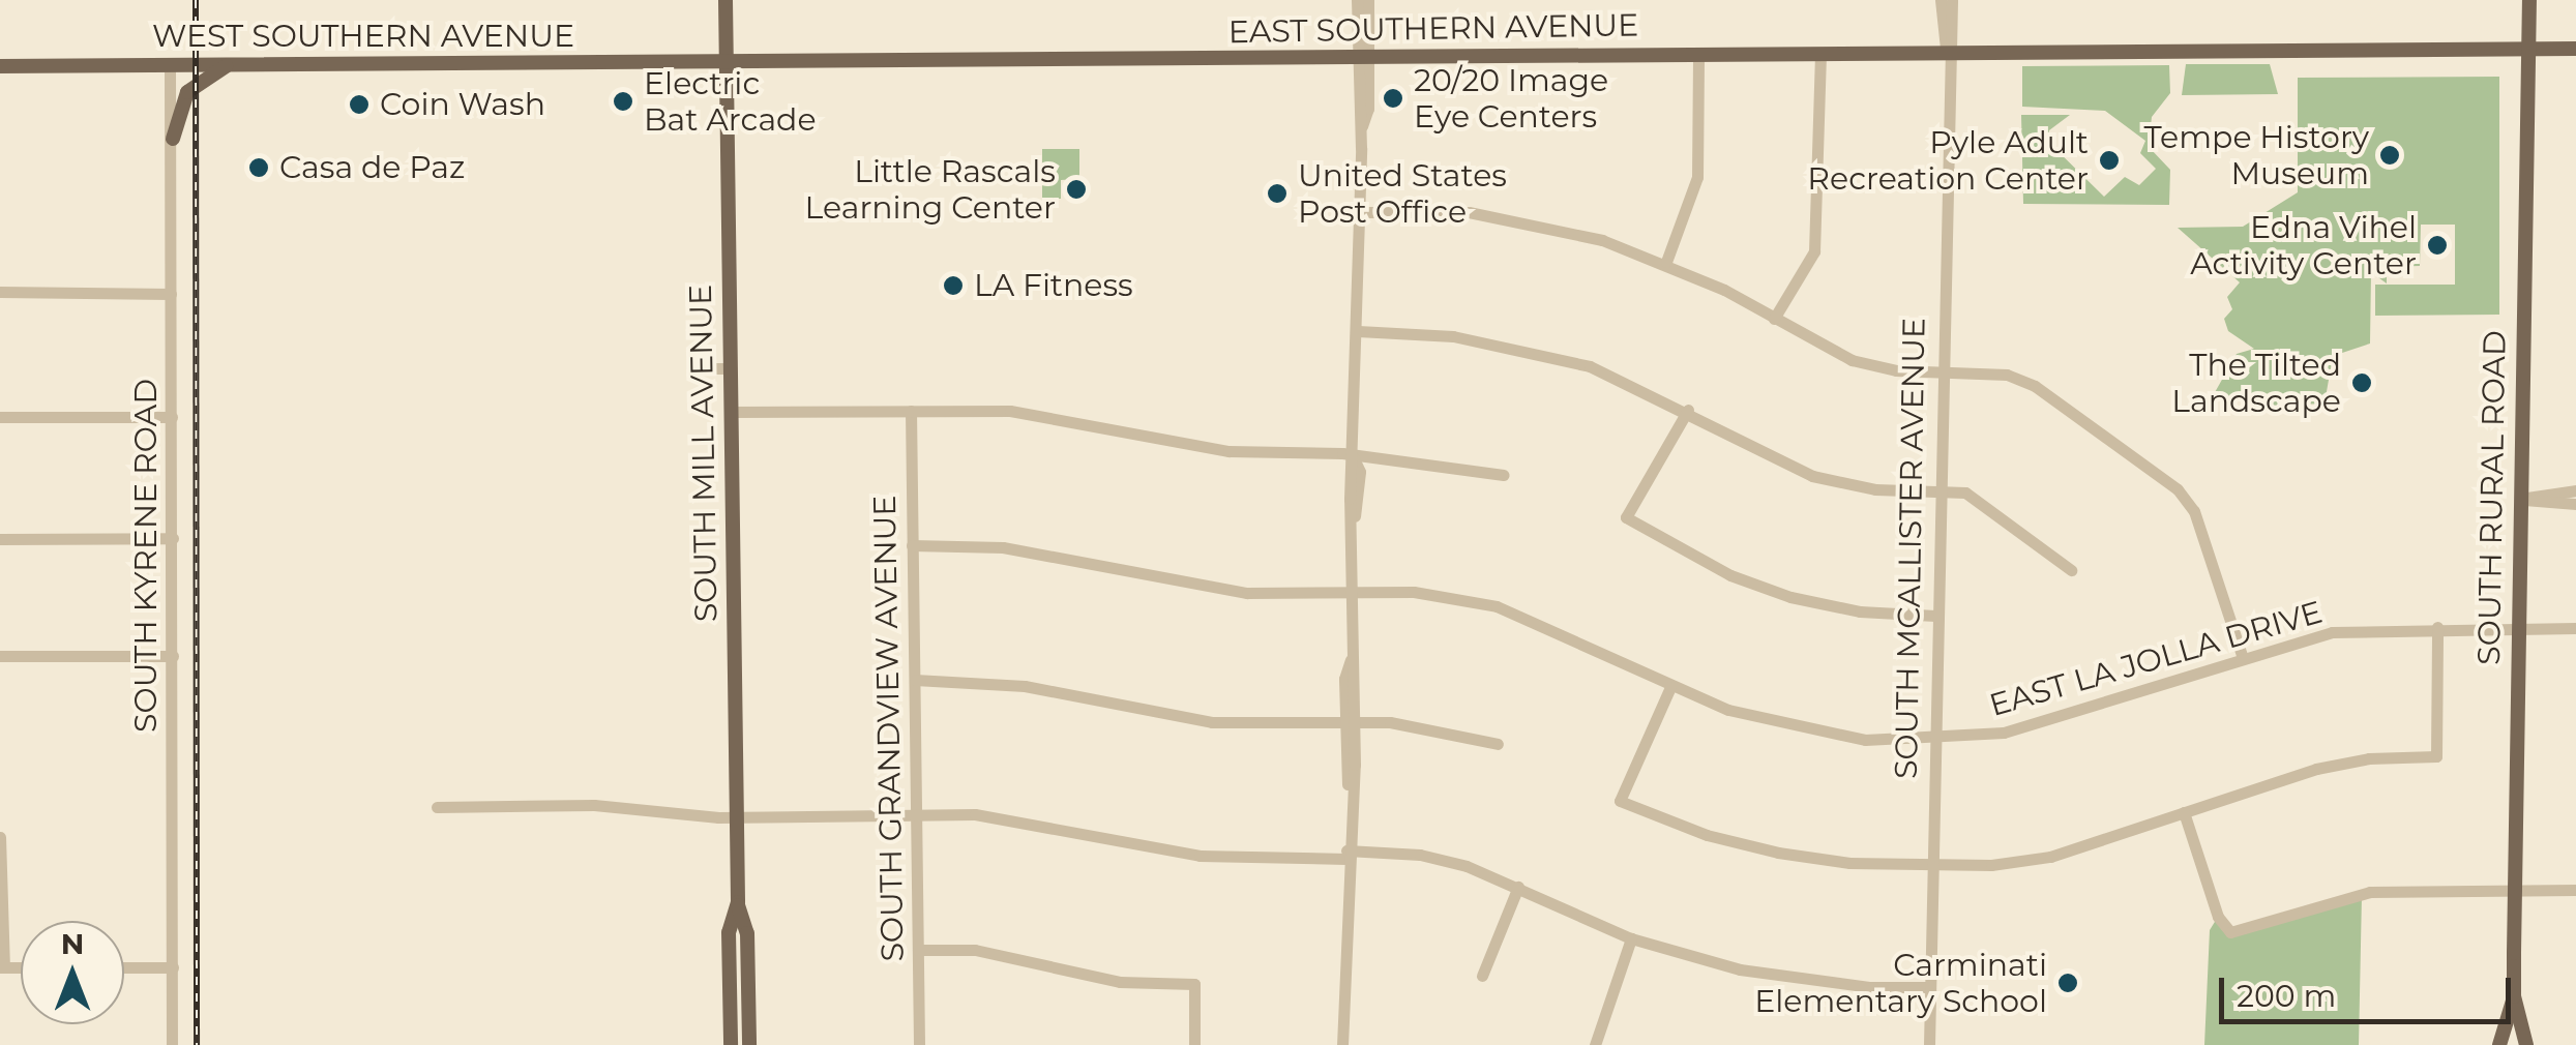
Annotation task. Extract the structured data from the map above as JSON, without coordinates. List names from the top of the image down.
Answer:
{
  "streets": {
    "main road": [
      "EAST SOUTHERN AVENUE",
      "WEST SOUTHERN AVENUE",
      "SOUTH MILL AVENUE",
      "SOUTH RURAL ROAD"
    ],
    "street": [
      "SOUTH MCALLISTER AVENUE",
      "SOUTH KYRENE ROAD",
      "EAST LA JOLLA DRIVE",
      "SOUTH GRANDVIEW AVENUE"
    ]
  },
  "crossings": [
    ["EAST SOUTHERN AVENUE", "WEST SOUTHERN AVENUE"],
    ["EAST SOUTHERN AVENUE", "SOUTH MILL AVENUE"],
    ["EAST SOUTHERN AVENUE", "SOUTH RURAL ROAD"],
    ["EAST SOUTHERN AVENUE", "SOUTH MCALLISTER AVENUE"],
    ["WEST SOUTHERN AVENUE", "SOUTH MILL AVENUE"],
    ["WEST SOUTHERN AVENUE", "SOUTH KYRENE ROAD"],
    ["SOUTH RURAL ROAD", "EAST LA JOLLA DRIVE"],
    ["SOUTH MCALLISTER AVENUE", "EAST LA JOLLA DRIVE"],
    ["EAST LA JOLLA DRIVE", "SOUTH GRANDVIEW AVENUE"]
  ],
  "places": [
    "20/20 Image Eye Centers",
    "Electric Bat Arcade",
    "Coin Wash",
    "Tempe History Museum",
    "Pyle Adult Recreation Center",
    "Casa de Paz",
    "Little Rascals Learning Center",
    "United States Post Office",
    "Edna Vihel Activity Center",
    "LA Fitness",
    "The Tilted Landscape",
    "Carminati Elementary School"
  ],
  "scale_bar": "200 m",
  "north": "top"
}
